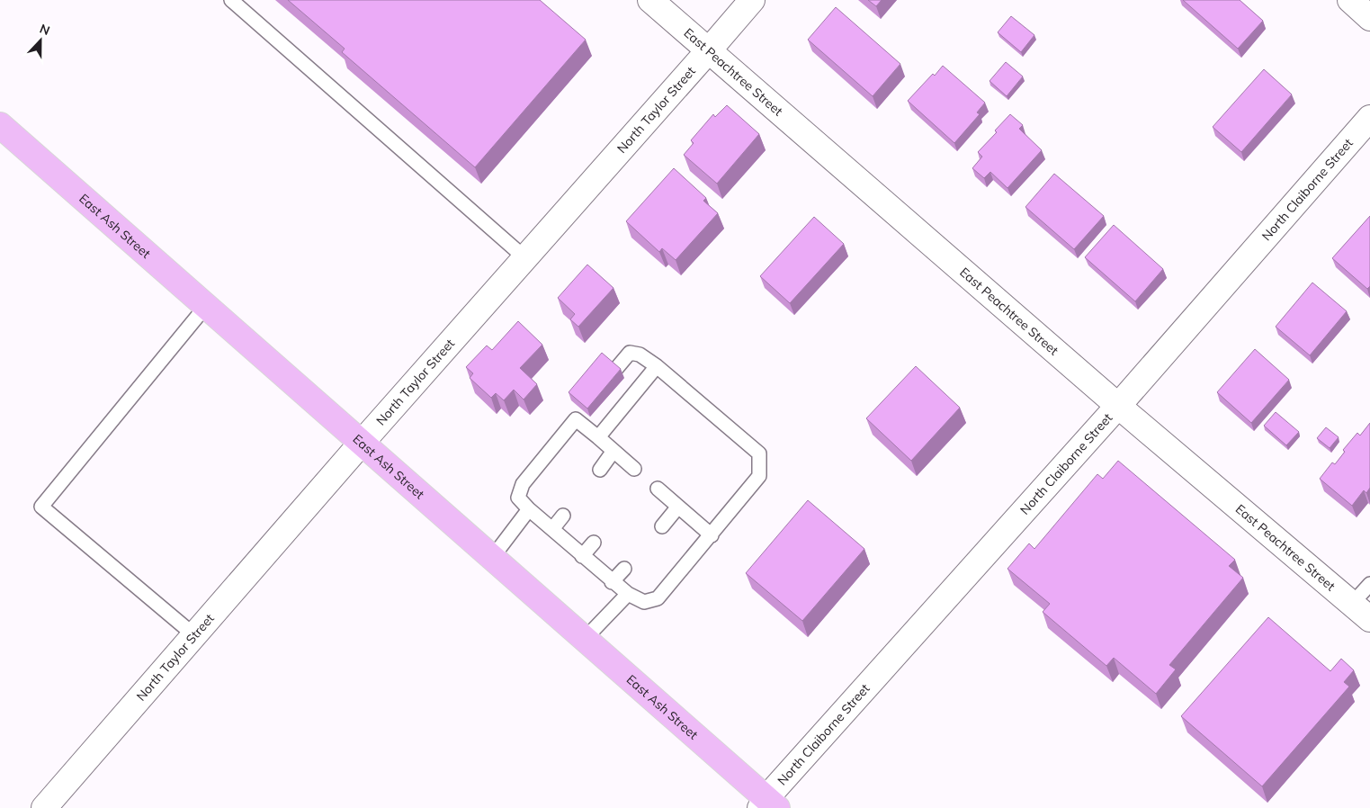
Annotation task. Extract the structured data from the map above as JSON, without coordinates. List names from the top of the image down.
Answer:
{
  "streets": {
    "main road": ["East Ash Street"],
    "street": ["East Peachtree Street", "North Taylor Street", "North Claiborne Street"]
  },
  "crossings": [
    ["East Peachtree Street", "North Taylor Street"],
    ["East Peachtree Street", "North Claiborne Street"],
    ["North Taylor Street", "East Ash Street"],
    ["North Claiborne Street", "East Ash Street"]
  ],
  "north": "top"
}
